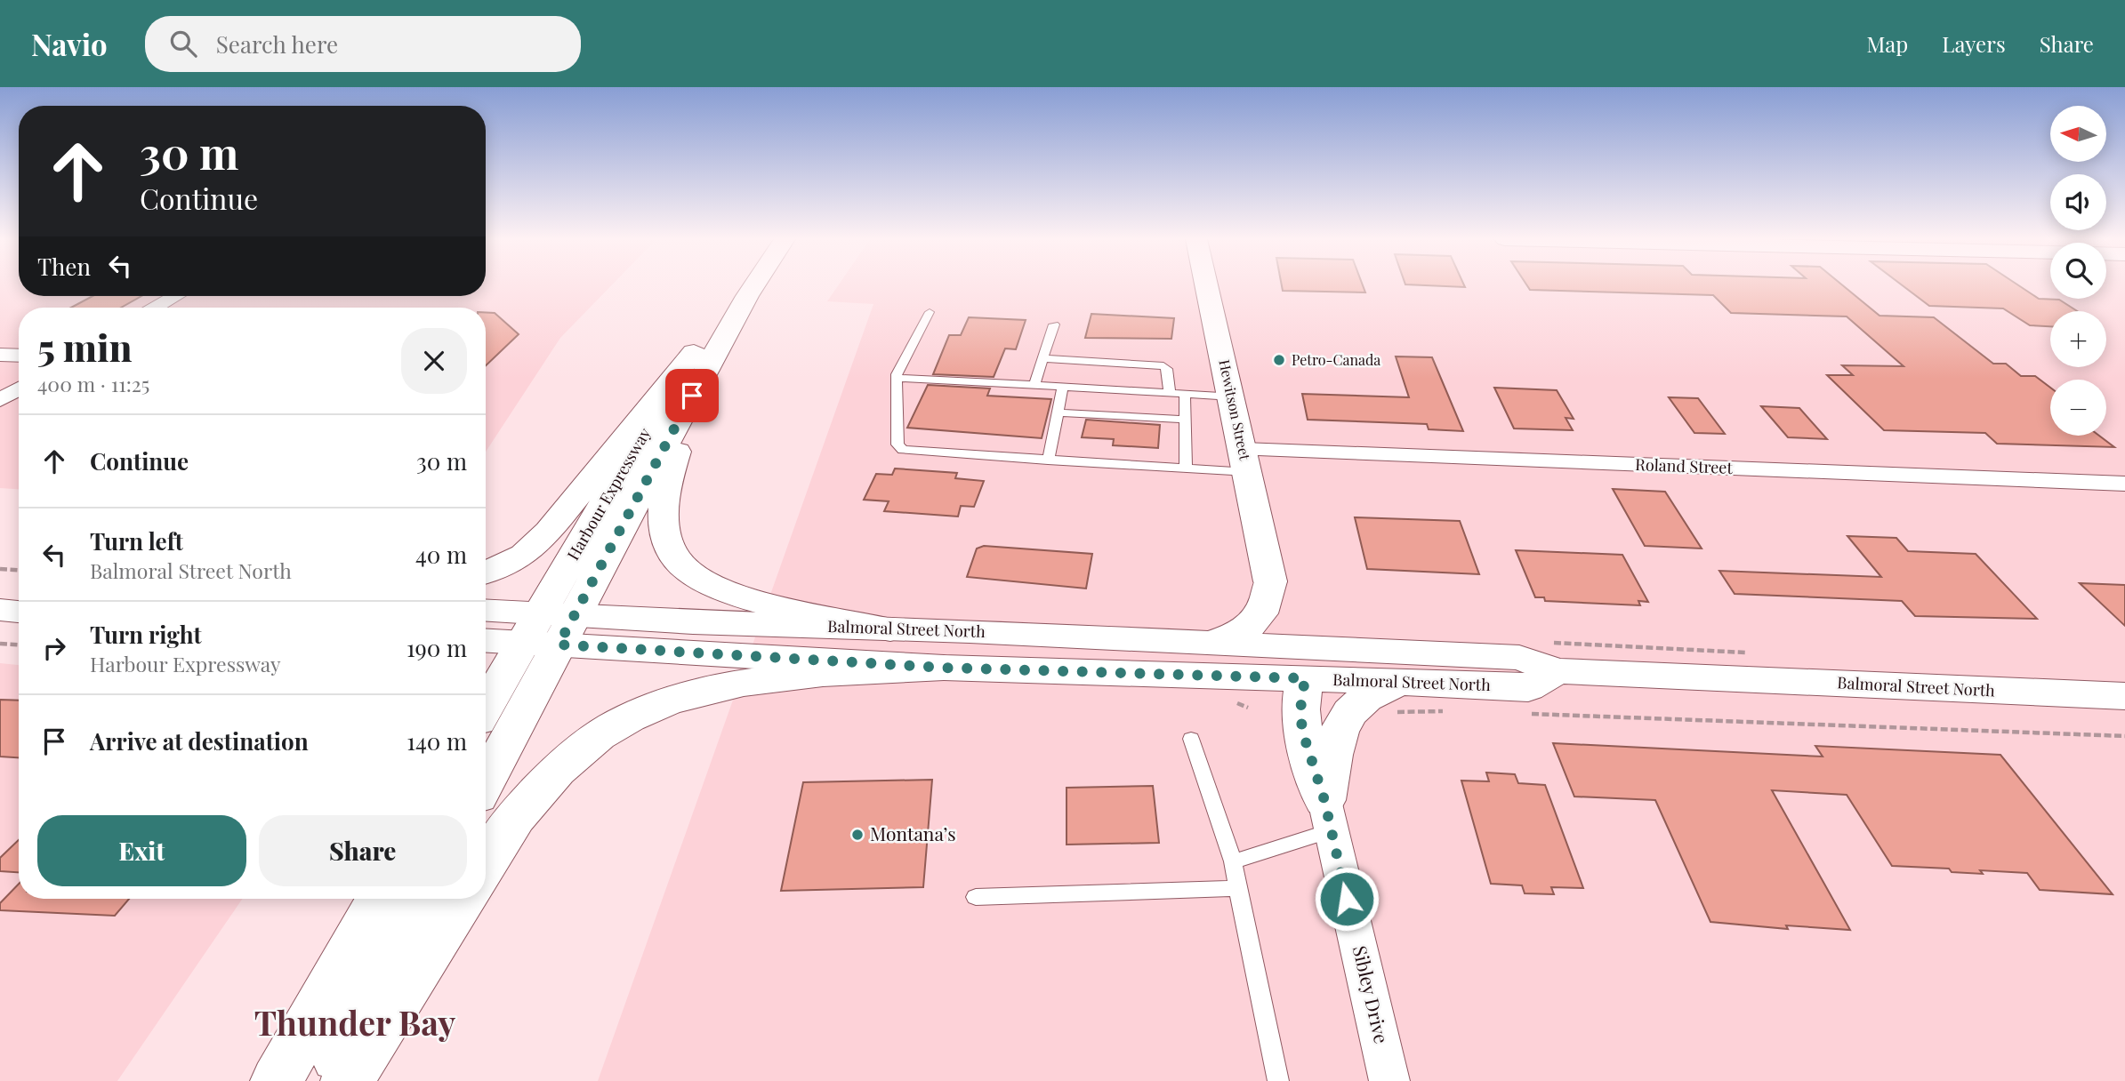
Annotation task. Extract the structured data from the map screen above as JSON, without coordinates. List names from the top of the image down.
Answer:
{
  "streets": {
    "main road": ["Hewitson Street", "Harbour Expressway", "Balmoral Street North"],
    "street": ["Roland Street", "Sibley Drive"]
  },
  "crossings": [
    ["Hewitson Street", "Roland Street"],
    ["Harbour Expressway", "Balmoral Street North"]
  ],
  "districts": ["Thunder Bay"],
  "places": ["Petro-Canada", "Montana’s"],
  "north": "left",
  "page": {
    "header": "Navio",
    "search": "Search here",
    "nav": ["Map", "Layers", "Share"],
    "map_buttons": ["+", "−"],
    "turn": ["30 m", "Continue"],
    "then": "Then",
    "heading": ["5 min", "400 m · 11:25"],
    "list": [
      {
        "name": "Continue",
        "value": "30 m"
      },
      {
        "name": "Turn left",
        "note": "Balmoral Street North",
        "value": "40 m"
      },
      {
        "name": "Turn right",
        "note": "Harbour Expressway",
        "value": "190 m"
      },
      {
        "name": "Arrive at destination",
        "value": "140 m"
      }
    ],
    "buttons": ["Exit", "Share"]
  }
}
